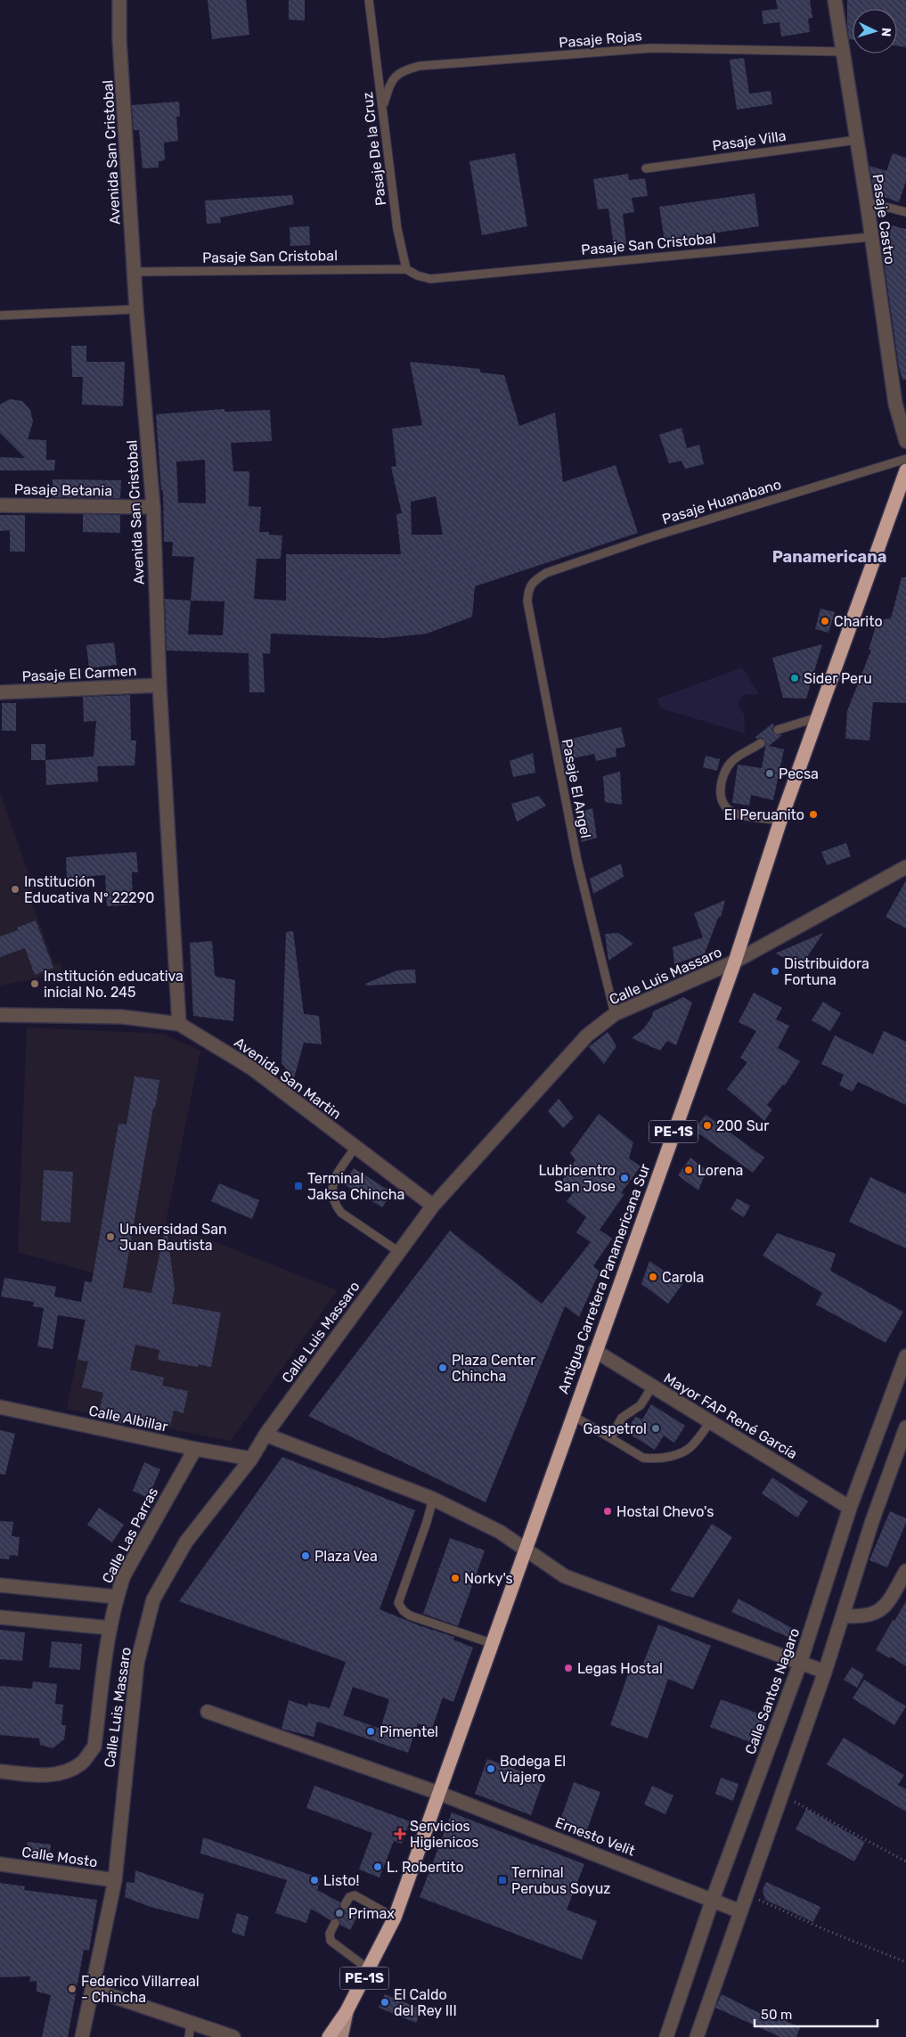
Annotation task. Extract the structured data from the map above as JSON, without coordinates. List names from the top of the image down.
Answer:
{
  "streets": {
    "highway": ["PE-1S", "Antigua Carretera Panamericana Sur"],
    "street": [
      "Avenida San Cristobal",
      "Pasaje Castro",
      "Pasaje Betania",
      "Pasaje El Carmen",
      "Calle Luis Massaro",
      "Avenida San Martin",
      "Mayor FAP René García",
      "Calle Albillar",
      "Calle Las Parras",
      "Calle Santos Nagaro",
      "Ernesto Velit",
      "Calle Mosto"
    ],
    "lane": [
      "Pasaje Rojas",
      "Pasaje Villa",
      "Pasaje De la Cruz",
      "Pasaje San Cristobal",
      "Pasaje Huanabano",
      "Pasaje El Angel"
    ]
  },
  "crossings": [
    ["Pasaje Rojas", "Pasaje De la Cruz"],
    ["Pasaje Rojas", "Pasaje Castro"],
    ["Pasaje Villa", "Pasaje Castro"],
    ["Pasaje De la Cruz", "Pasaje San Cristobal"],
    ["Avenida San Cristobal", "Pasaje San Cristobal"],
    ["Avenida San Cristobal", "Pasaje Betania"],
    ["Avenida San Cristobal", "Pasaje El Carmen"],
    ["Avenida San Cristobal", "Avenida San Martin"],
    ["Pasaje Castro", "Pasaje San Cristobal"],
    ["Pasaje Huanabano", "Pasaje El Angel"],
    ["Pasaje El Angel", "Calle Luis Massaro"],
    ["Calle Luis Massaro", "Avenida San Martin"],
    ["Calle Luis Massaro", "Antigua Carretera Panamericana Sur"],
    ["Calle Luis Massaro", "Calle Albillar"],
    ["Calle Luis Massaro", "Calle Mosto"],
    ["Antigua Carretera Panamericana Sur", "Mayor FAP René García"],
    ["Antigua Carretera Panamericana Sur", "Ernesto Velit"],
    ["Mayor FAP René García", "Calle Santos Nagaro"],
    ["Calle Albillar", "Calle Las Parras"],
    ["Calle Santos Nagaro", "Ernesto Velit"]
  ],
  "districts": ["Panamericana"],
  "places": {
    "other": [
      "Charito",
      "Sider Peru",
      "Pecsa",
      "El Peruanito",
      "Institución Educativa Nº 22290",
      "Distribuidora Fortuna",
      "Institución educativa inicial No. 245",
      "200 Sur",
      "Lorena",
      "Lubricentro San Jose",
      "Universidad San Juan Bautista",
      "Carola",
      "Plaza Center Chincha",
      "Gaspetrol",
      "Hostal Chevo's",
      "Plaza Vea",
      "Norky's",
      "Legas Hostal",
      "Pimentel",
      "Bodega El Viajero",
      "L. Robertito",
      "Listo!",
      "Primax",
      "Federico Villarreal - Chincha",
      "El Caldo del Rey III"
    ],
    "transit": ["Terminal Jaksa Chincha", "Terninal Perubus Soyuz"],
    "health": ["Servicios Higienicos"]
  },
  "scale_bar": "50 m",
  "north": "right"
}
